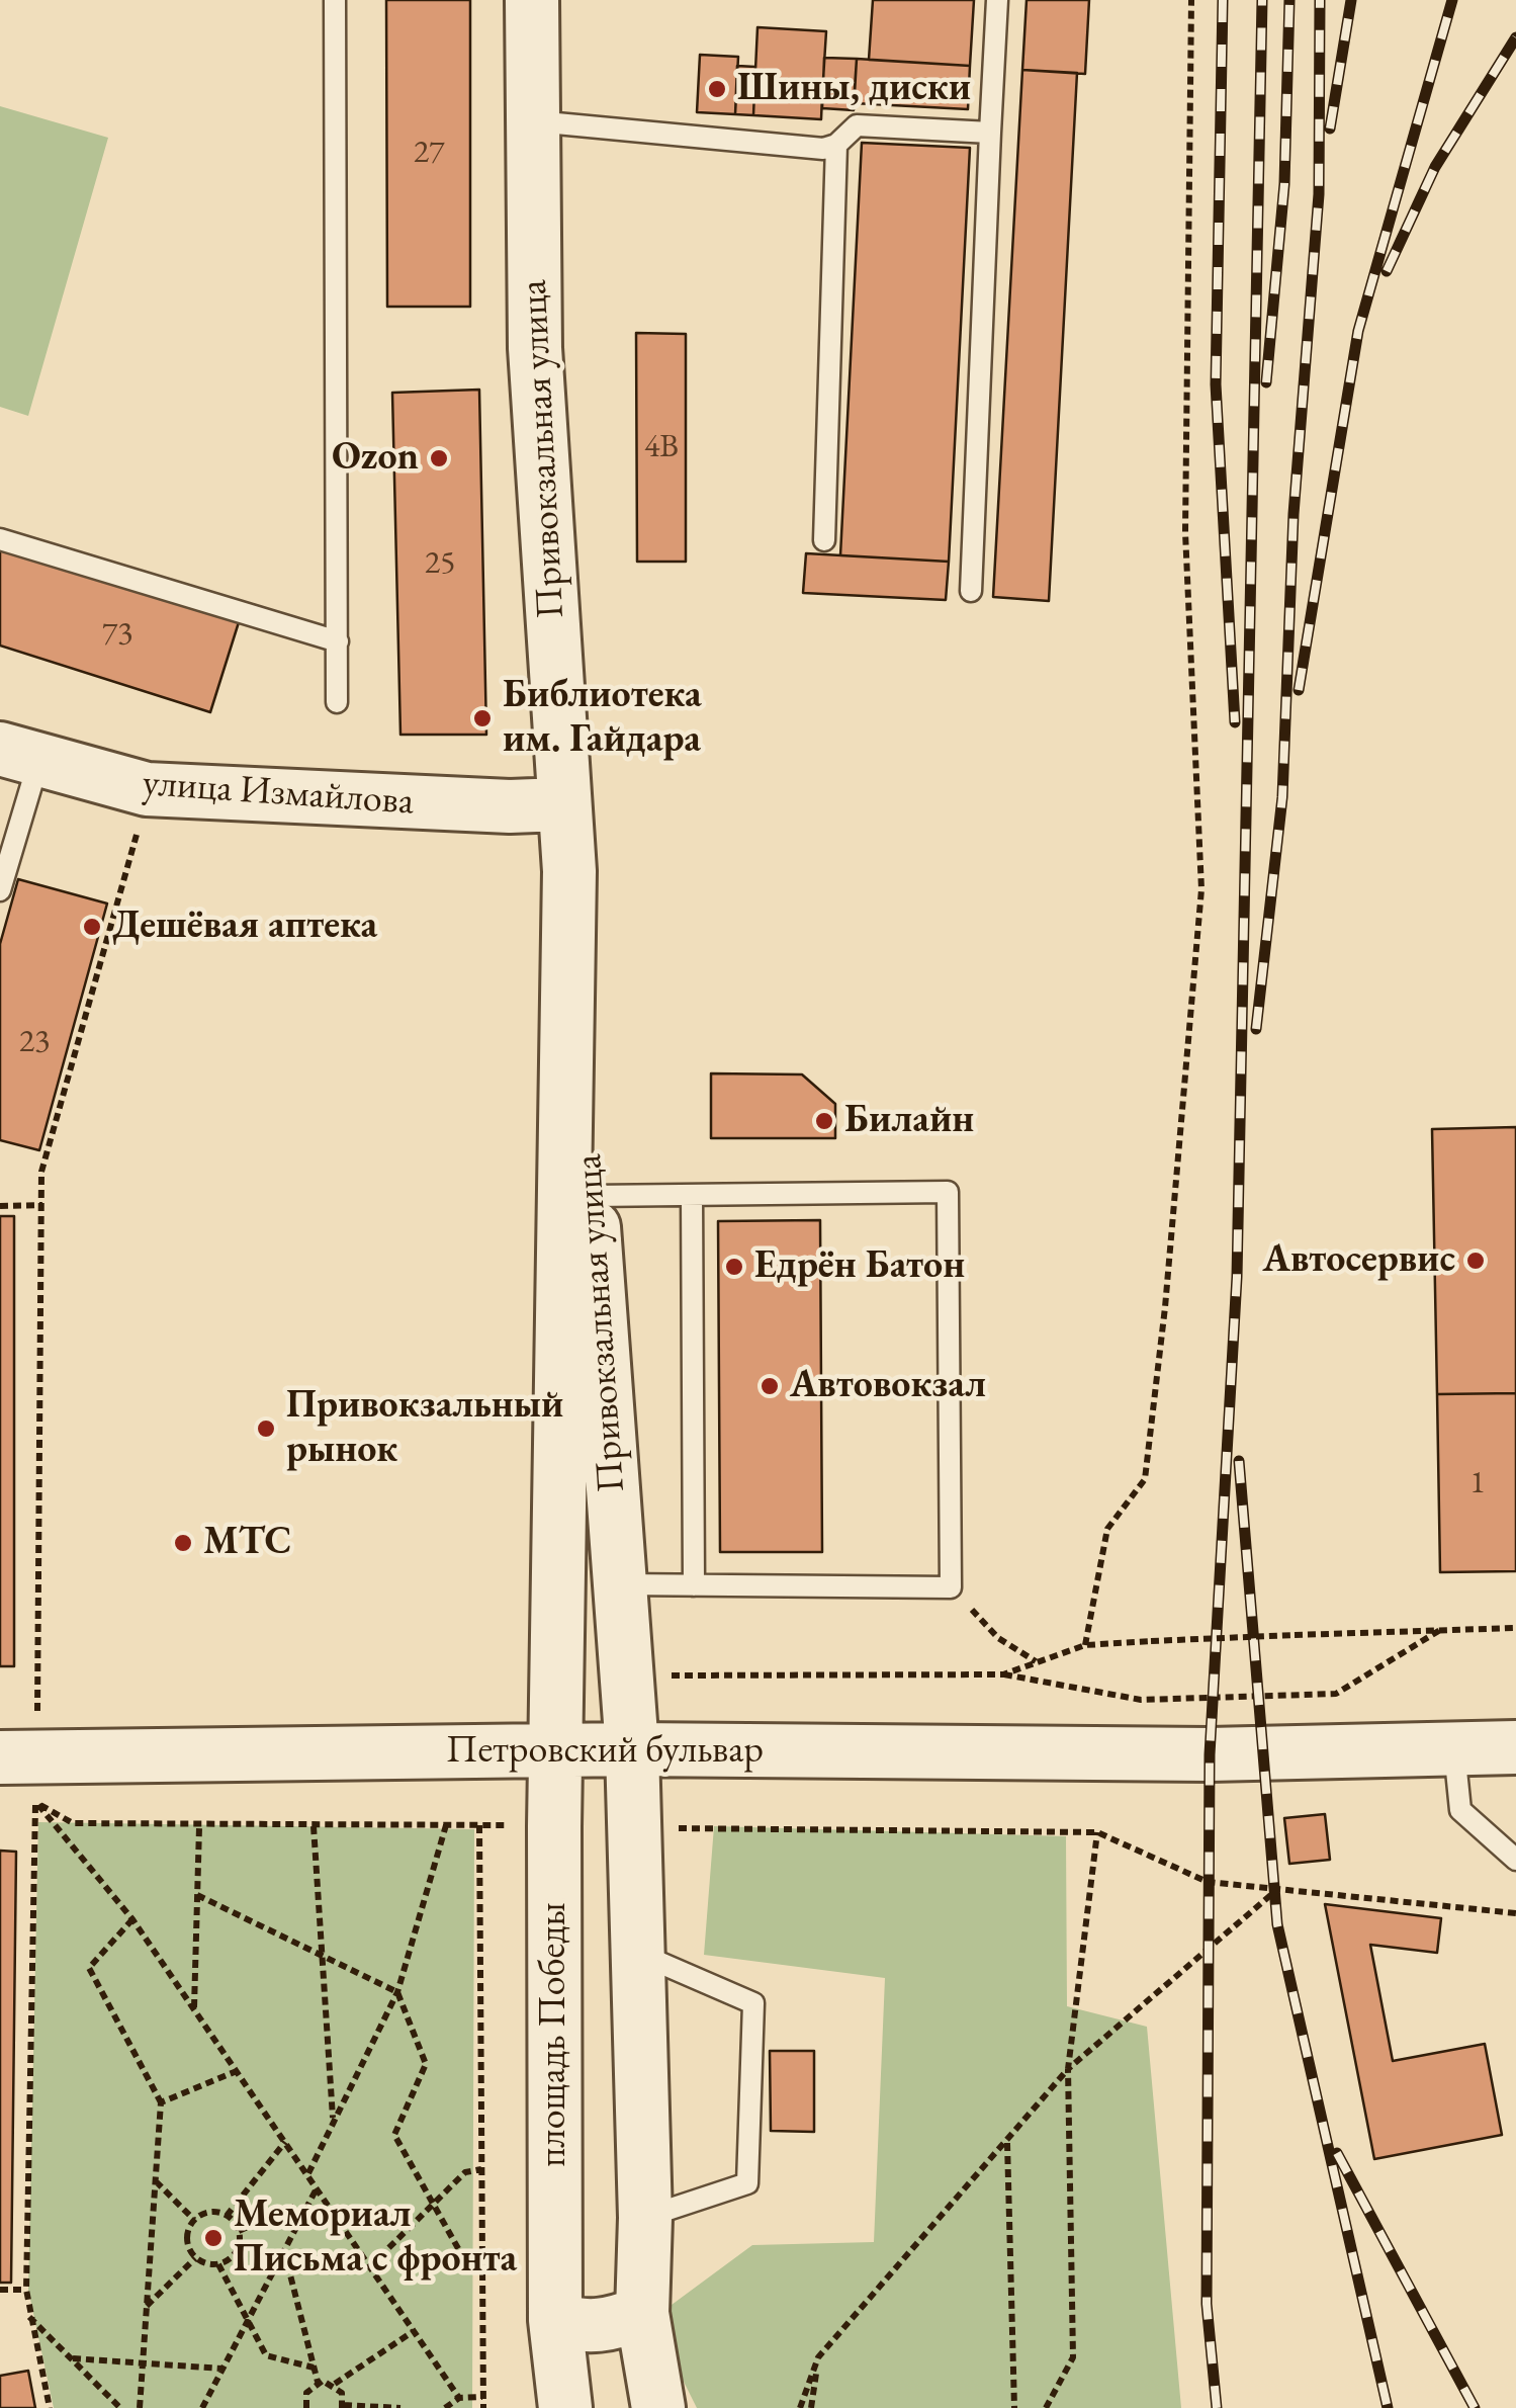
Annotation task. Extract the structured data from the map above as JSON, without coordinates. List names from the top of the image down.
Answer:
{
  "streets": {
    "street": [
      "Привокзальная улица",
      "улица Измайлова",
      "Петровский бульвар",
      "площадь Победы"
    ]
  },
  "crossings": [
    ["Привокзальная улица", "улица Измайлова"],
    ["Привокзальная улица", "Петровский бульвар"],
    ["Привокзальная улица", "площадь Победы"],
    ["Петровский бульвар", "площадь Победы"]
  ],
  "places": [
    "Шины, диски",
    "Ozon",
    "Библиотека им. Гайдара",
    "Дешёвая аптека",
    "Билайн",
    "Автосервис",
    "Едрён Батон",
    "Автовокзал",
    "Привокзальный рынок",
    "МТС",
    "Мемориал Письма с фронта"
  ],
  "house_numbers": [
    "27",
    "4В",
    "25",
    "73",
    "23",
    "1"
  ]
}
